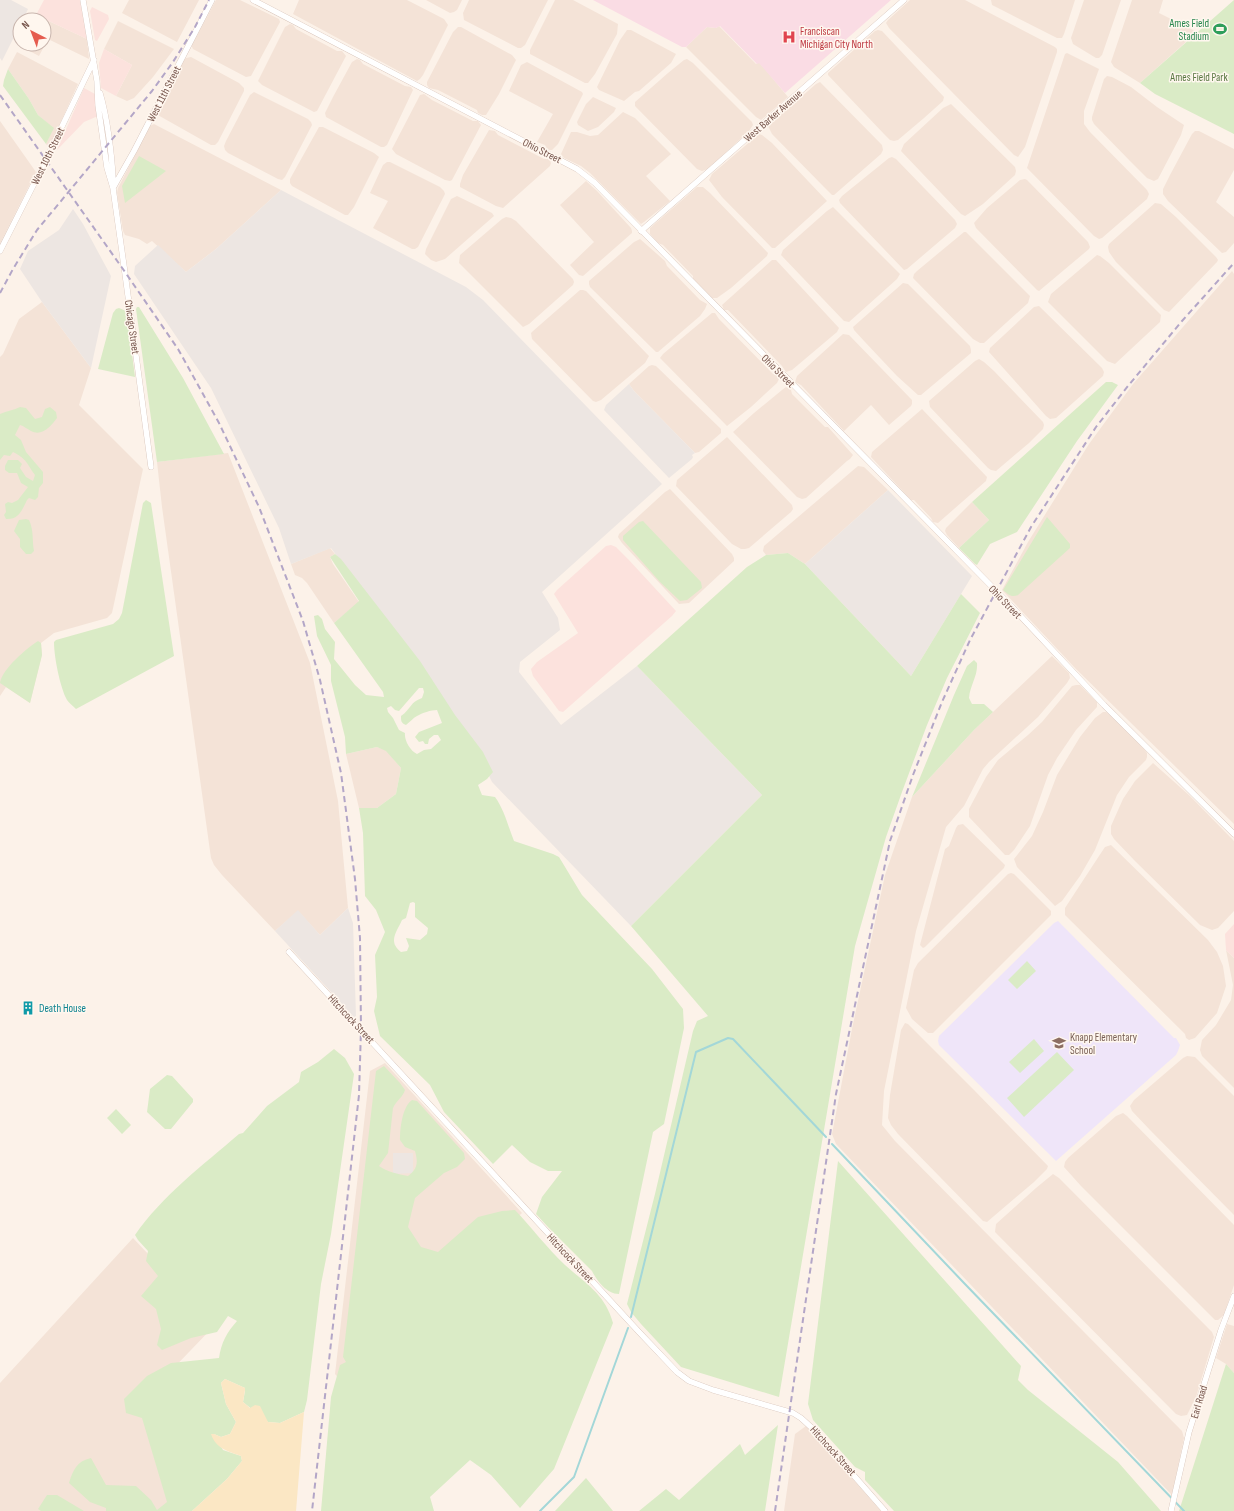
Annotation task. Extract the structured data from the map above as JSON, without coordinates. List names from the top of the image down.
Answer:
{
  "streets": {
    "street": [
      "West 11th Street",
      "West Barker Avenue",
      "Ohio Street",
      "West 10th Street",
      "Chicago Street",
      "Hitchcock Street",
      "Earl Road"
    ]
  },
  "crossings": [
    ["West 11th Street", "Chicago Street"],
    ["West Barker Avenue", "Ohio Street"],
    ["West 10th Street", "Chicago Street"]
  ],
  "parks": ["Ames Field Park"],
  "places": {
    "sports": ["Ames Field Stadium"],
    "hospital": ["Franciscan Michigan City North"],
    "building": ["Death House"],
    "school or university": ["Knapp Elementary School"]
  },
  "north": "top left"
}
